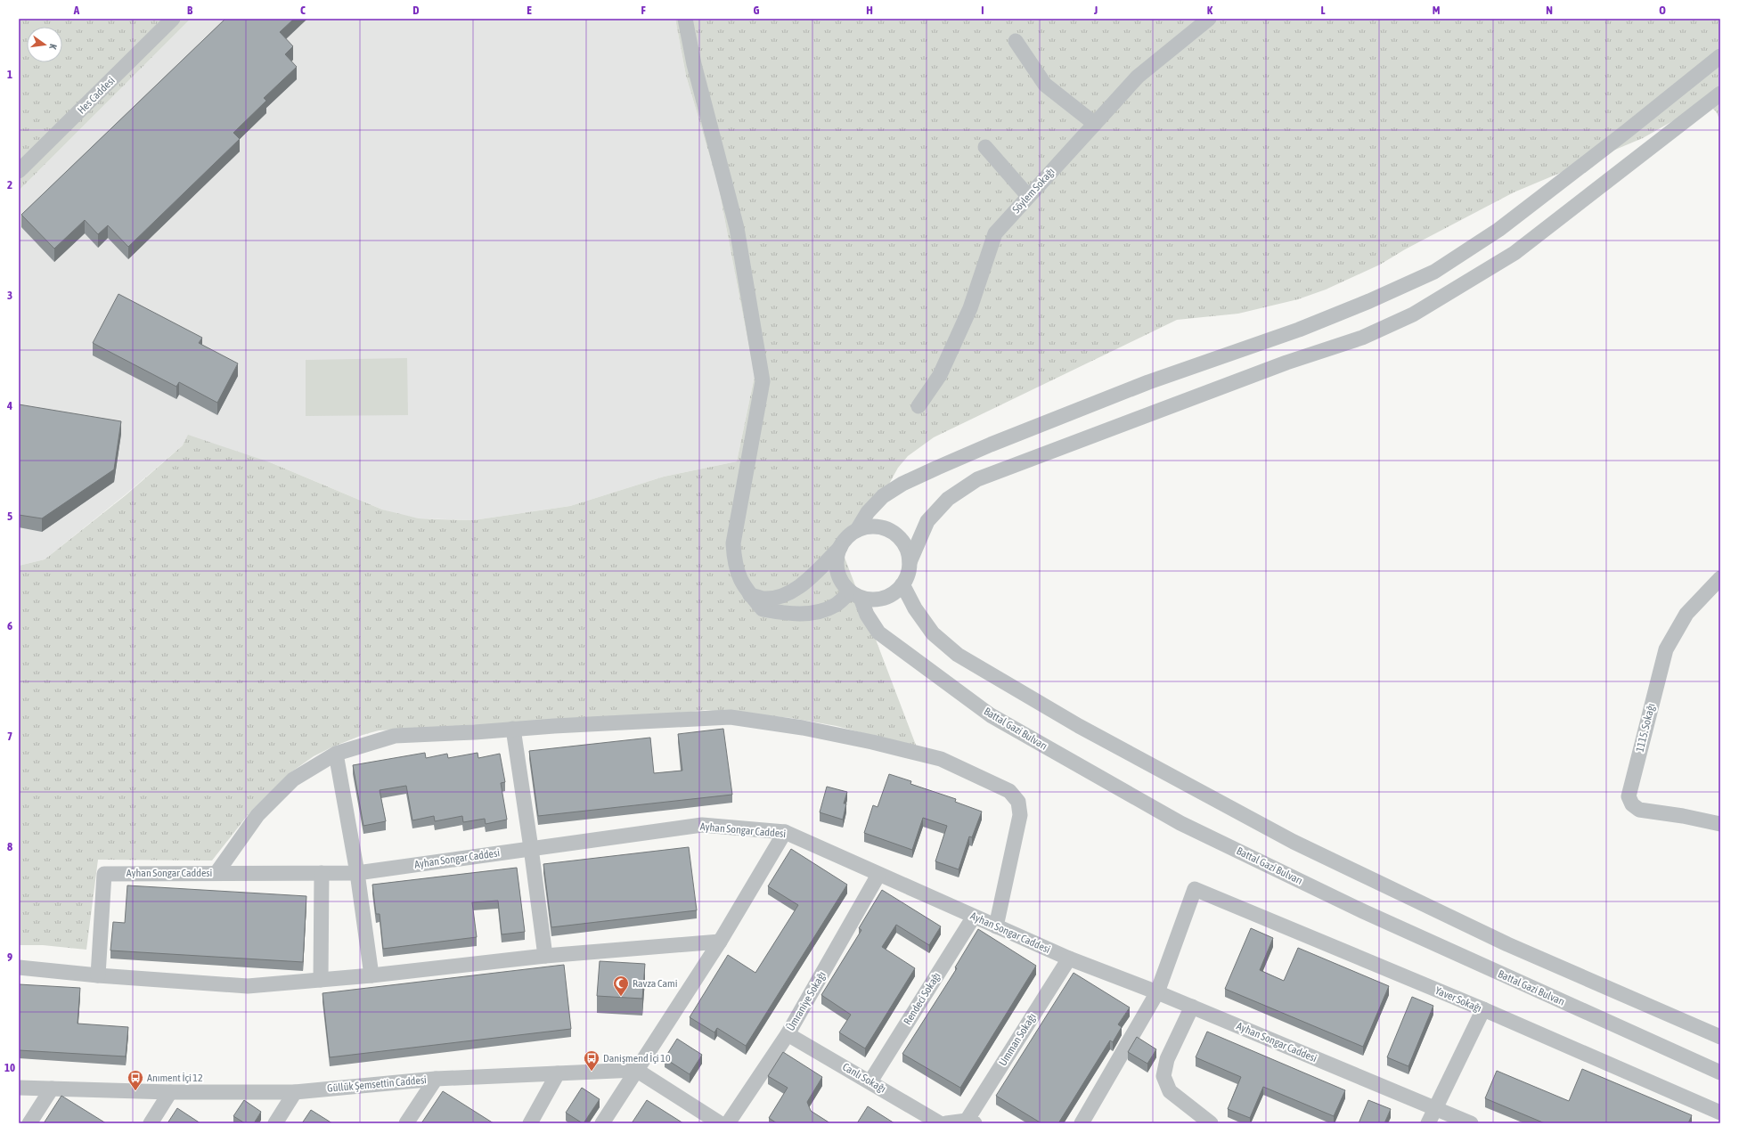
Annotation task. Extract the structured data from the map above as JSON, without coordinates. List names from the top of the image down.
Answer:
{
  "streets": {
    "street": [
      "Hes Caddesi",
      "Söylem Sokağı",
      "1115. Sokağı",
      "Battal Gazi Bulvarı",
      "Ayhan Songar Caddesi",
      "Rendeci Sokağı",
      "Yaver Sokağı",
      "Ümraniye Sokağı",
      "Umman Sokağı",
      "Canlı Sokağı",
      "Güllük Şemsettin Caddesi"
    ]
  },
  "crossings": [
    ["Ayhan Songar Caddesi", "Rendeci Sokağı"],
    ["Ayhan Songar Caddesi", "Yaver Sokağı"],
    ["Ayhan Songar Caddesi", "Ümraniye Sokağı"],
    ["Ayhan Songar Caddesi", "Umman Sokağı"],
    ["Rendeci Sokağı", "Canlı Sokağı"],
    ["Ümraniye Sokağı", "Canlı Sokağı"]
  ],
  "places": {
    "mosque": ["Ravza Cami"],
    "bus stop": ["Danişmend İçi 10", "Anıment İçi 12"]
  },
  "north": "right",
  "grid": {
    "columns": [
      "A",
      "B",
      "C",
      "D",
      "E",
      "F",
      "G",
      "H",
      "I",
      "J",
      "K",
      "L",
      "M",
      "N",
      "O"
    ],
    "rows": [
      "1",
      "2",
      "3",
      "4",
      "5",
      "6",
      "7",
      "8",
      "9",
      "10"
    ]
  }
}
